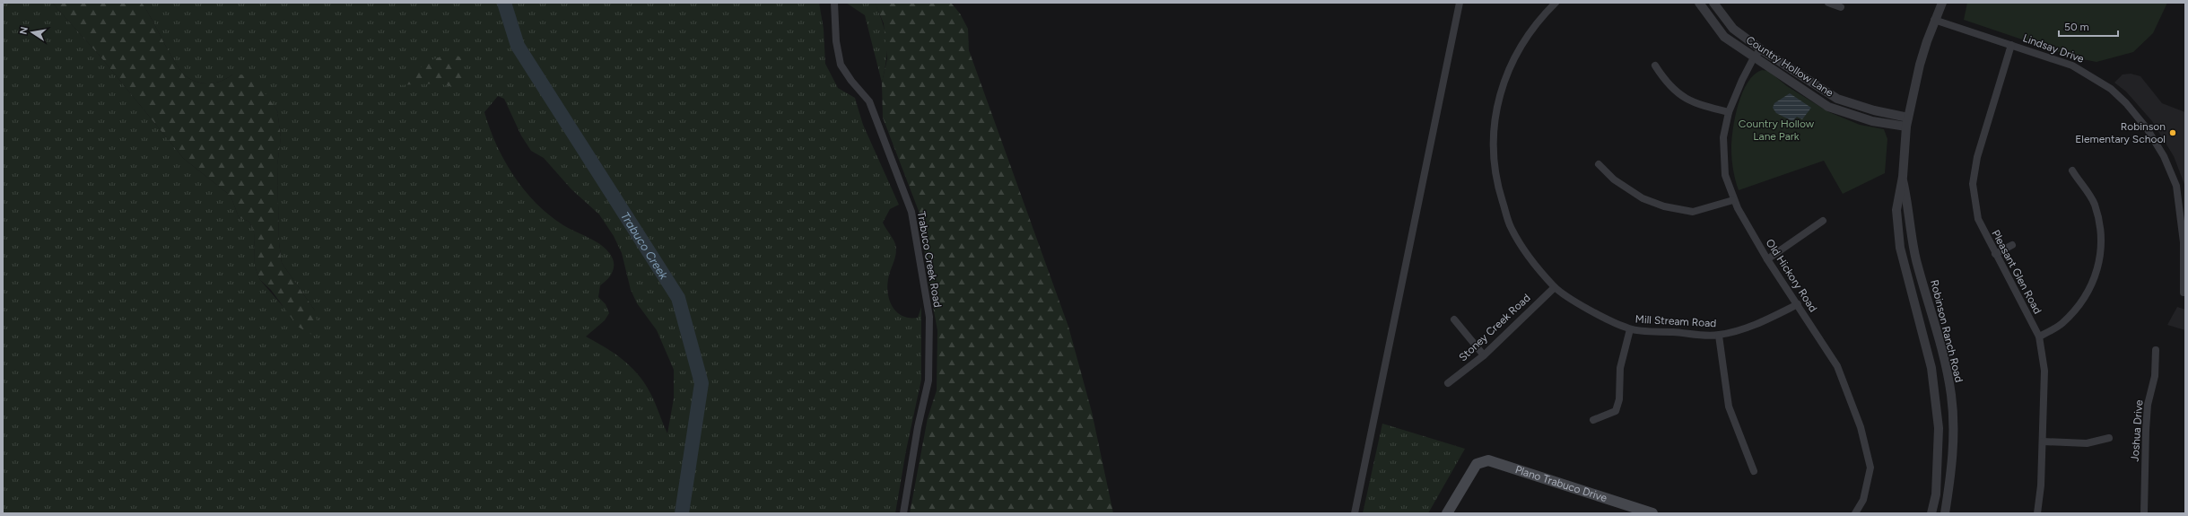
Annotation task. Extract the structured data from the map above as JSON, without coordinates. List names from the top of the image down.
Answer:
{
  "streets": {
    "main road": ["Plano Trabuco Drive"],
    "street": [
      "Lindsay Drive",
      "Country Hollow Lane",
      "Trabuco Creek Road",
      "Pleasant Glen Road",
      "Old Hickory Road",
      "Mill Stream Road",
      "Stoney Creek Road",
      "Robinson Ranch Road",
      "Joshua Drive"
    ]
  },
  "crossings": [
    ["Lindsay Drive", "Pleasant Glen Road"],
    ["Lindsay Drive", "Robinson Ranch Road"],
    ["Country Hollow Lane", "Old Hickory Road"],
    ["Country Hollow Lane", "Robinson Ranch Road"],
    ["Old Hickory Road", "Mill Stream Road"],
    ["Mill Stream Road", "Stoney Creek Road"]
  ],
  "water": ["Trabuco Creek"],
  "parks": ["Country Hollow Lane Park"],
  "places": ["Robinson Elementary School"],
  "scale_bar": "50 m",
  "north": "left"
}
